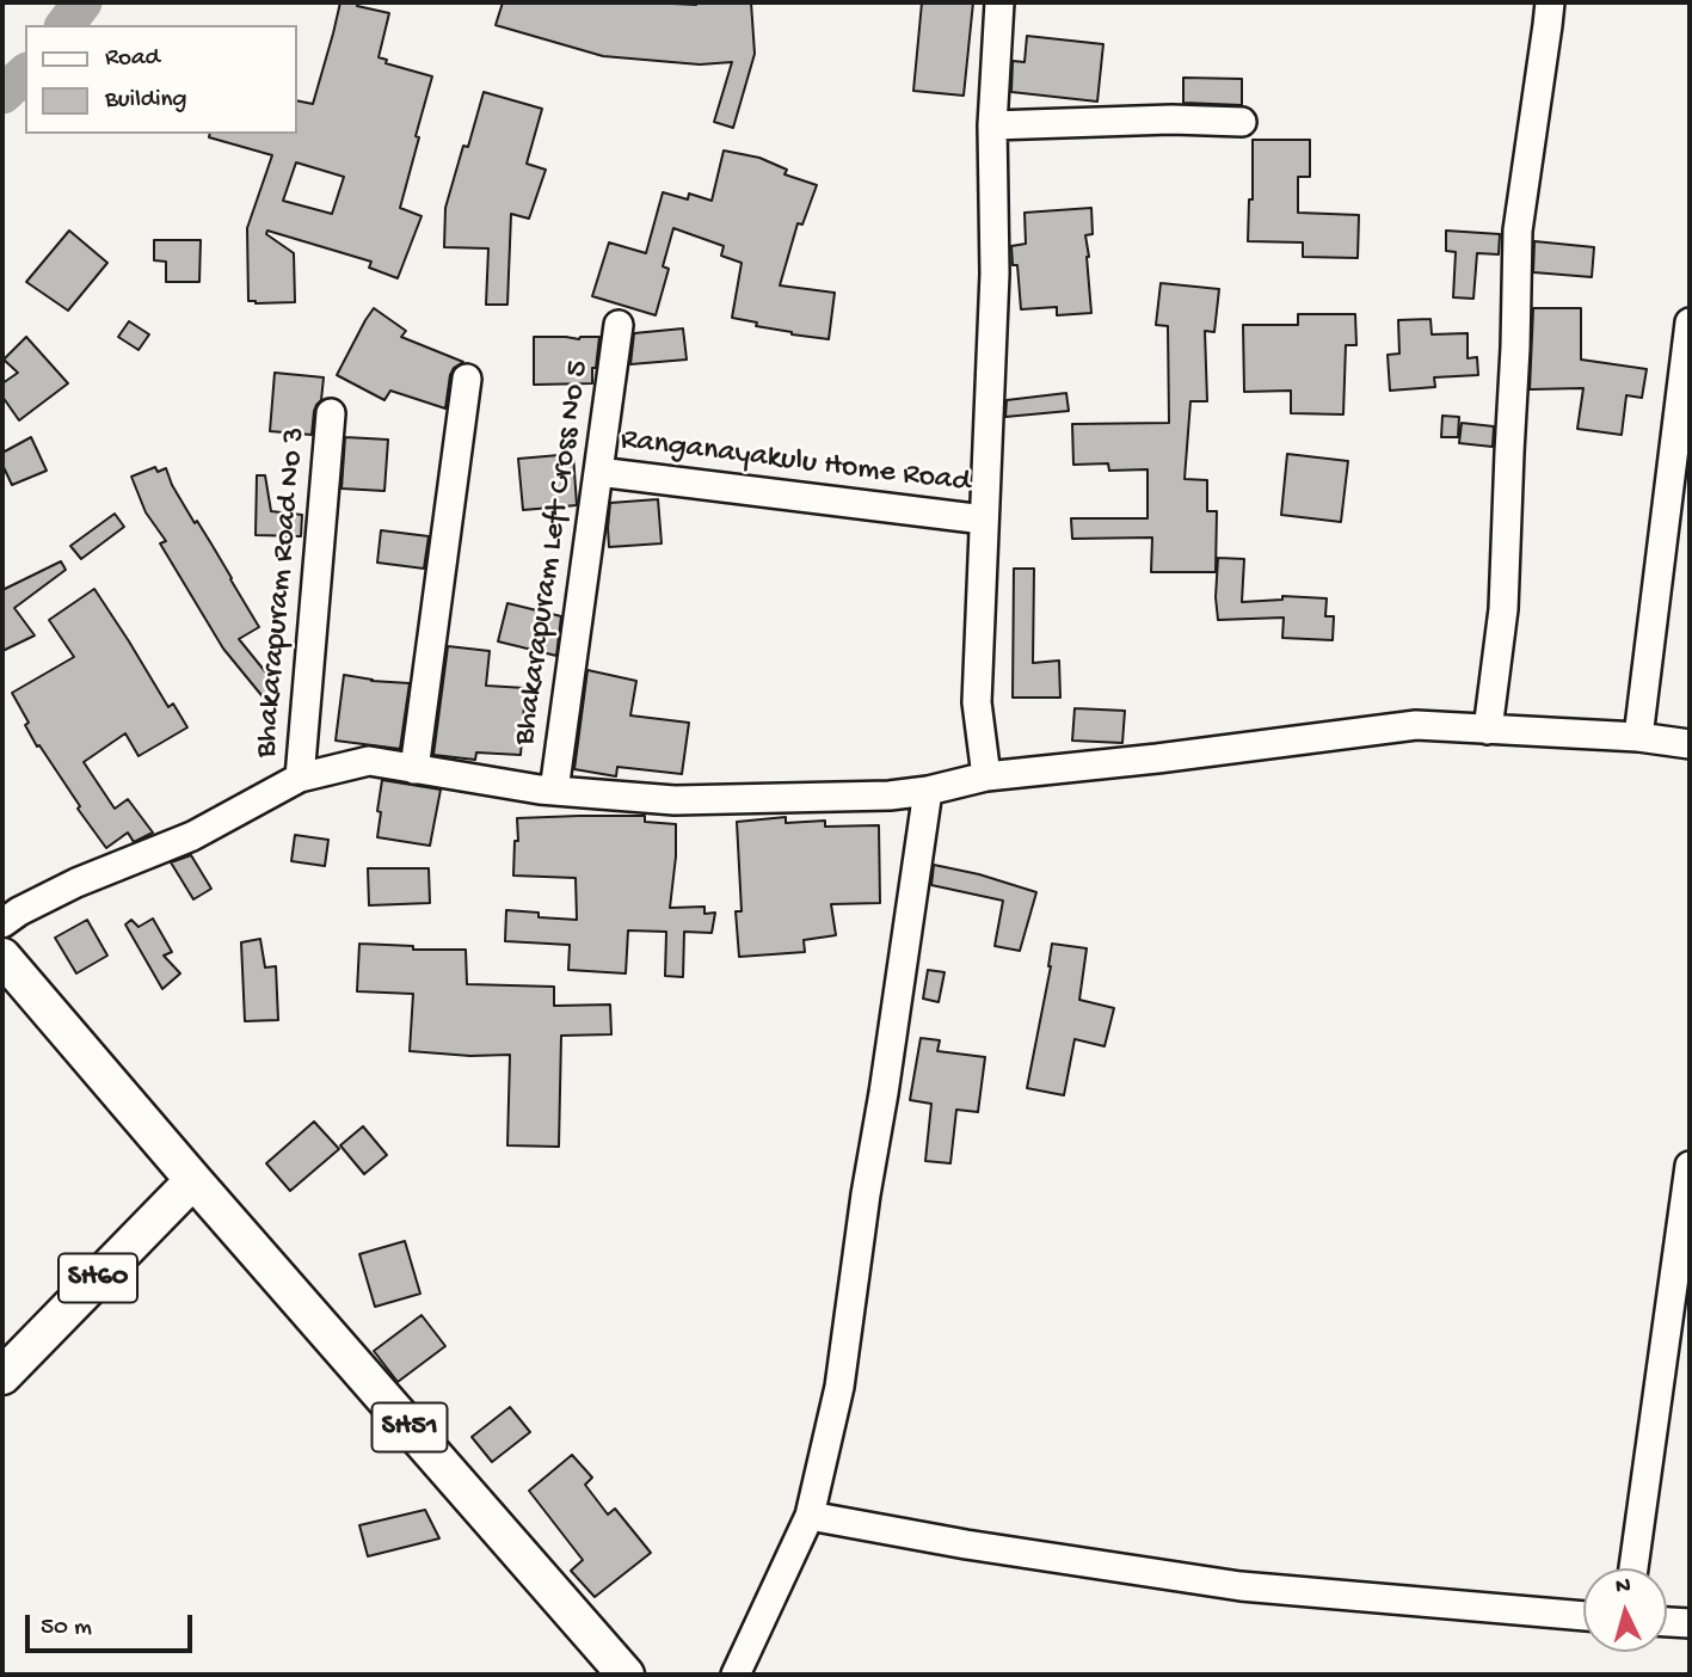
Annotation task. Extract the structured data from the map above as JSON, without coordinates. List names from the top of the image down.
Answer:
{
  "streets": {
    "main road": ["SH60", "SH51"],
    "street": ["Ranganayakulu Home Road", "Bhakarapuram Left Cross No 5", "Bhakarapuram Road No 3"]
  },
  "crossings": [
    ["Ranganayakulu Home Road", "Bhakarapuram Left Cross No 5"],
    ["SH60", "SH51"]
  ],
  "legend": ["Road", "Building"],
  "scale_bar": "50 m",
  "north": "top"
}
